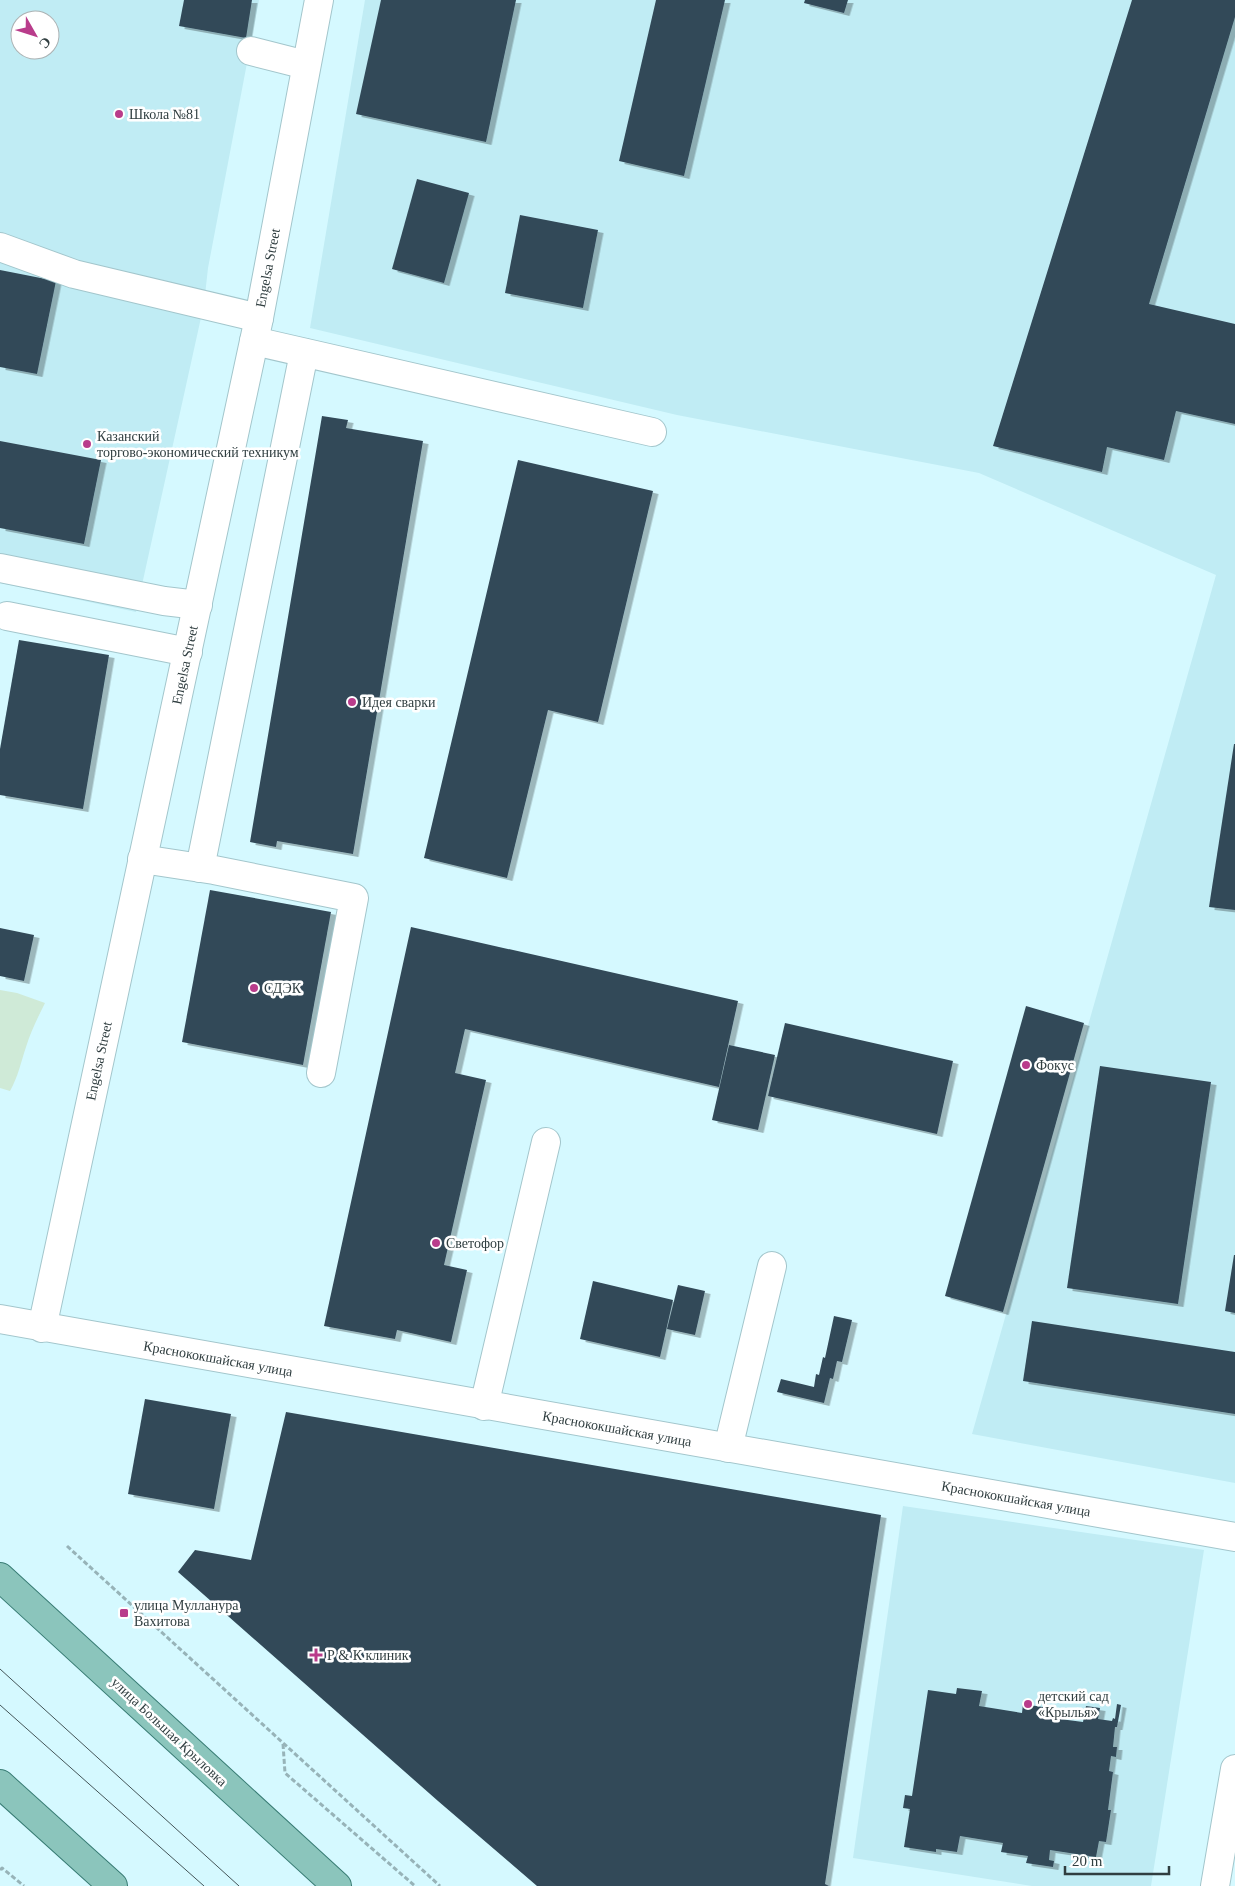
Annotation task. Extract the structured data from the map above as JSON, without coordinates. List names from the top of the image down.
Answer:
{
  "streets": {
    "main road": ["улица Большая Крыловка"],
    "street": ["Engelsa Street", "Краснококшайская улица"]
  },
  "crossings": [
    ["Engelsa Street", "Краснококшайская улица"]
  ],
  "places": {
    "other": [
      "Школа №81",
      "Казанский торгово-экономический техникум",
      "Идея сварки",
      "СДЭК",
      "Фокус",
      "Светофор",
      "детский сад «Крылья»"
    ],
    "transit": ["улица Мулланура Вахитова"],
    "health": ["Р & К клиник"]
  },
  "scale_bar": "20 m",
  "north": "bottom right"
}
